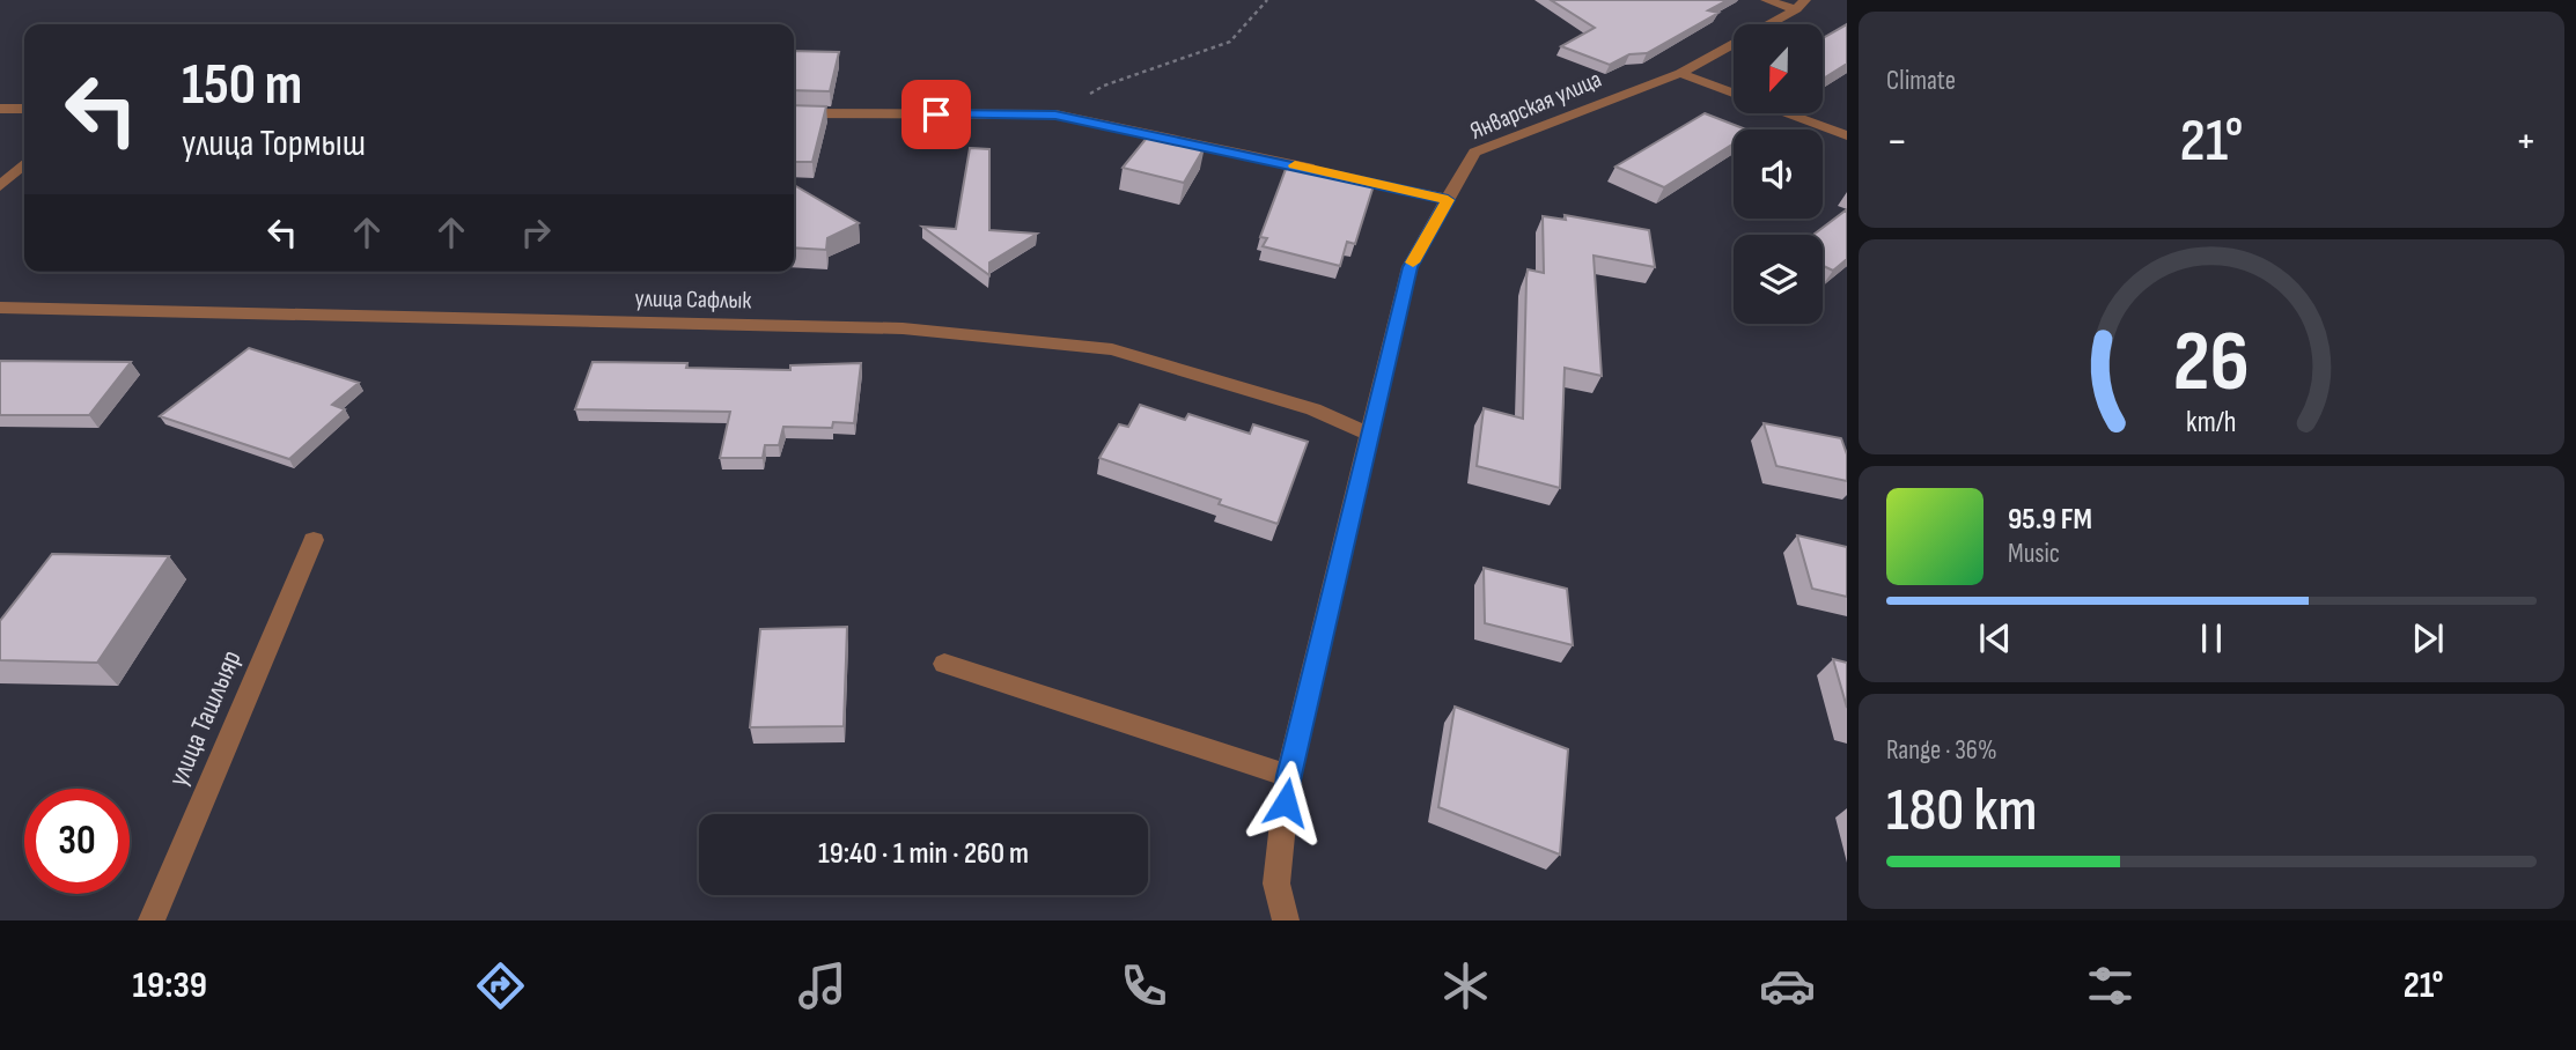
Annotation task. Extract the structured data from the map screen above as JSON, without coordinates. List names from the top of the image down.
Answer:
{
  "streets": {
    "street": ["Январская улица", "улица Сафлык", "улица Ташлыяр"]
  },
  "crossings": [
    ["Январская улица", "улица Сафлык"]
  ],
  "north": "bottom",
  "page": {
    "tile": [
      "Climate",
      ["Range · 36%", "180 km"]
    ],
    "turn": ["150 m", "улица Тормыш"],
    "heat": ["−", "21°", "+"],
    "song": ["95.9 FM", "Music"],
    "limit": "30",
    "trip": "19:40 · 1 min · 260 m",
    "tabs": ["19:39", "21°"],
    "gauge": ["26", "km/h"]
  }
}
